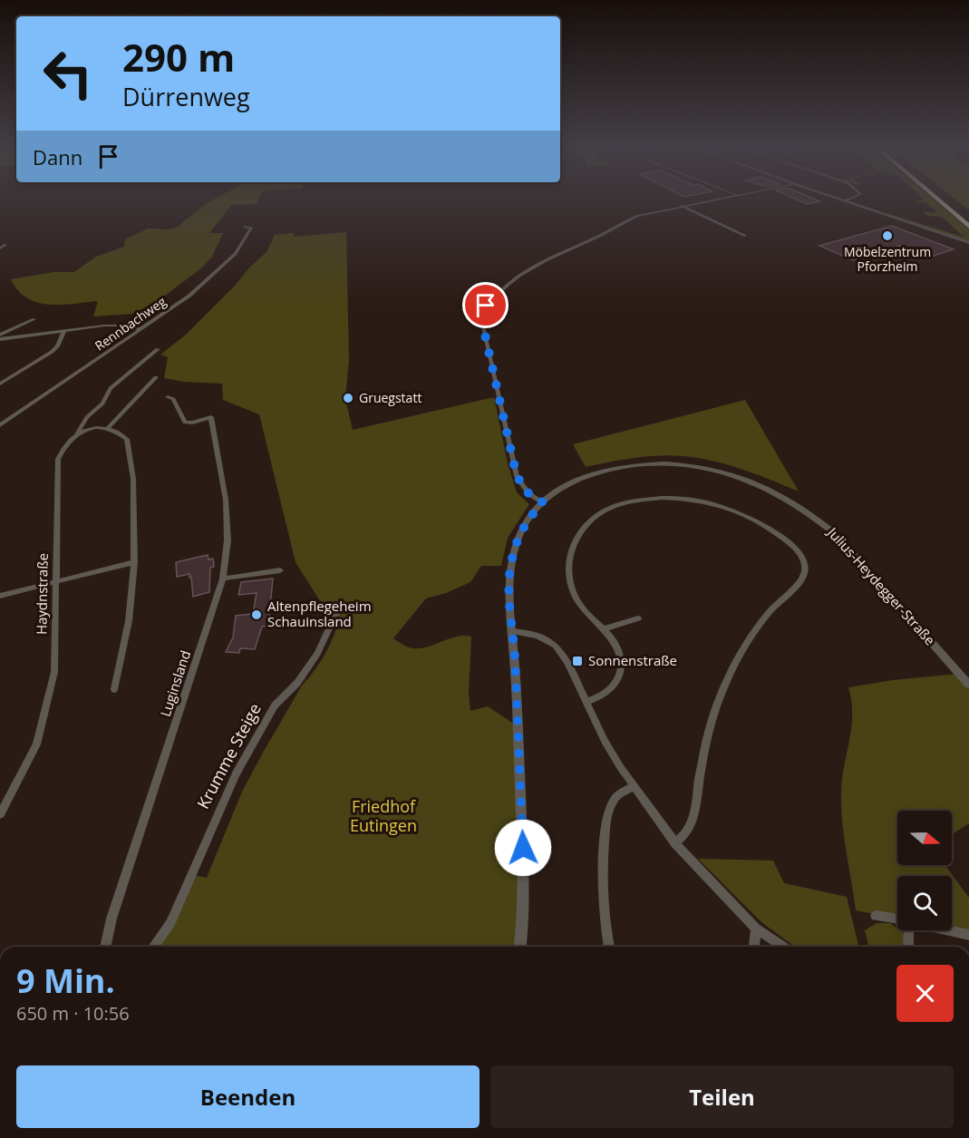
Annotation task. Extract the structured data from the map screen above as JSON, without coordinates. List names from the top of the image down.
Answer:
{
  "streets": {
    "street": [
      "Rennbachweg",
      "Julius-Heydegger-Straße",
      "Haydnstraße",
      "Luginsland",
      "Krumme Steige"
    ]
  },
  "parks": ["Friedhof Eutingen"],
  "places": {
    "other": ["Möbelzentrum Pforzheim", "Gruegstatt", "Altenpflegeheim Schauinsland"],
    "transit": ["Sonnenstraße"]
  },
  "north": "right",
  "page": {
    "turn": ["290 m", "Dürrenweg"],
    "then": "Dann",
    "heading": ["9 Min.", "650 m · 10:56"],
    "buttons": ["Beenden", "Teilen"]
  }
}
